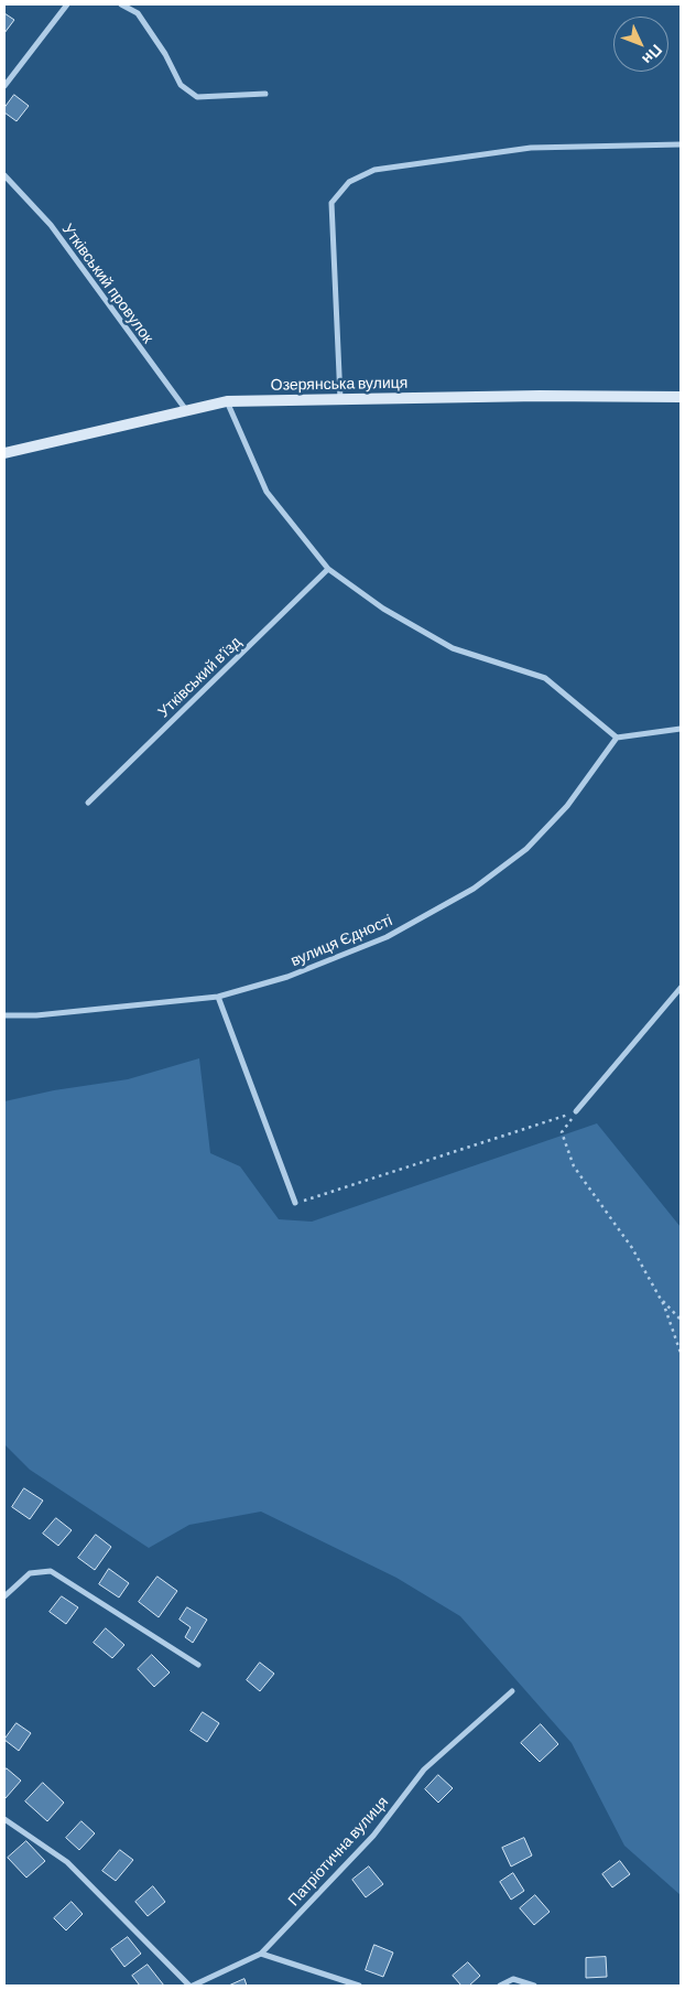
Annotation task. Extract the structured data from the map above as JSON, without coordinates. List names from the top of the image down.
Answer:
{
  "streets": {
    "street": [
      "Утківський провулок",
      "Озерянська вулиця",
      "Утківський в'їзд",
      "вулиця Єдності",
      "Патріотична вулиця"
    ]
  },
  "crossings": [
    ["Утківський провулок", "Озерянська вулиця"]
  ],
  "north": "bottom right"
}
